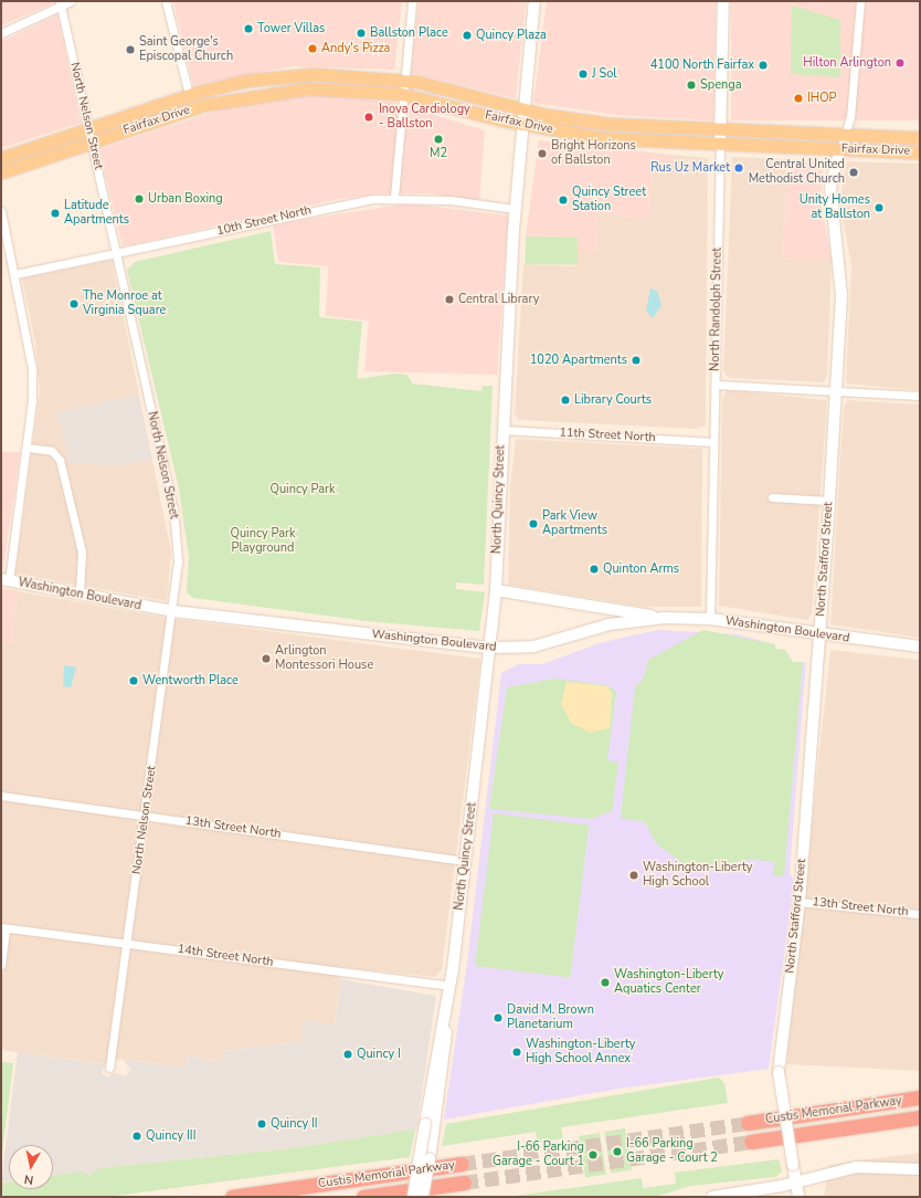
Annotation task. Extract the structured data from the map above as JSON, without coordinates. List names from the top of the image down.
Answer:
{
  "streets": {
    "highway": ["Custis Memorial Parkway"],
    "main road": [
      "Fairfax Drive",
      "North Randolph Street",
      "North Quincy Street",
      "North Stafford Street",
      "Washington Boulevard"
    ],
    "street": [
      "North Nelson Street",
      "10th Street North",
      "11th Street North",
      "13th Street North",
      "14th Street North"
    ]
  },
  "crossings": [
    ["North Nelson Street", "Fairfax Drive"],
    ["North Nelson Street", "10th Street North"],
    ["North Nelson Street", "Washington Boulevard"],
    ["North Nelson Street", "13th Street North"],
    ["North Nelson Street", "14th Street North"],
    ["Fairfax Drive", "North Randolph Street"],
    ["Fairfax Drive", "North Quincy Street"],
    ["Fairfax Drive", "North Stafford Street"],
    ["10th Street North", "North Quincy Street"],
    ["North Randolph Street", "11th Street North"],
    ["North Randolph Street", "Washington Boulevard"],
    ["11th Street North", "North Quincy Street"],
    ["North Quincy Street", "Washington Boulevard"],
    ["North Quincy Street", "13th Street North"],
    ["North Quincy Street", "14th Street North"],
    ["North Stafford Street", "Washington Boulevard"],
    ["North Stafford Street", "13th Street North"]
  ],
  "parks": ["Quincy Park", "Quincy Park Playground"],
  "places": [
    "Tower Villas",
    "Ballston Place",
    "Quincy Plaza",
    "Andy's Pizza",
    "Saint George's Episcopal Church",
    "Hilton Arlington",
    "4100 North Fairfax",
    "J Sol",
    "Spenga",
    "IHOP",
    "Inova Cardiology - Ballston",
    "M2",
    "Bright Horizons of Ballston",
    "Rus Uz Market",
    "Central United Methodist Church",
    "Urban Boxing",
    "Quincy Street Station",
    "Unity Homes at Ballston",
    "Latitude Apartments",
    "Central Library",
    "The Monroe at Virginia Square",
    "1020 Apartments",
    "Library Courts",
    "Park View Apartments",
    "Quinton Arms",
    "Arlington Montessori House",
    "Wentworth Place",
    "Washington-Liberty High School",
    "Washington-Liberty Aquatics Center",
    "David M. Brown Planetarium",
    "Washington-Liberty High School Annex",
    "Quincy I",
    "Quincy II",
    "Quincy III",
    "I-66 Parking Garage - Court 2",
    "I-66 Parking Garage - Court 1"
  ],
  "north": "bottom"
}
